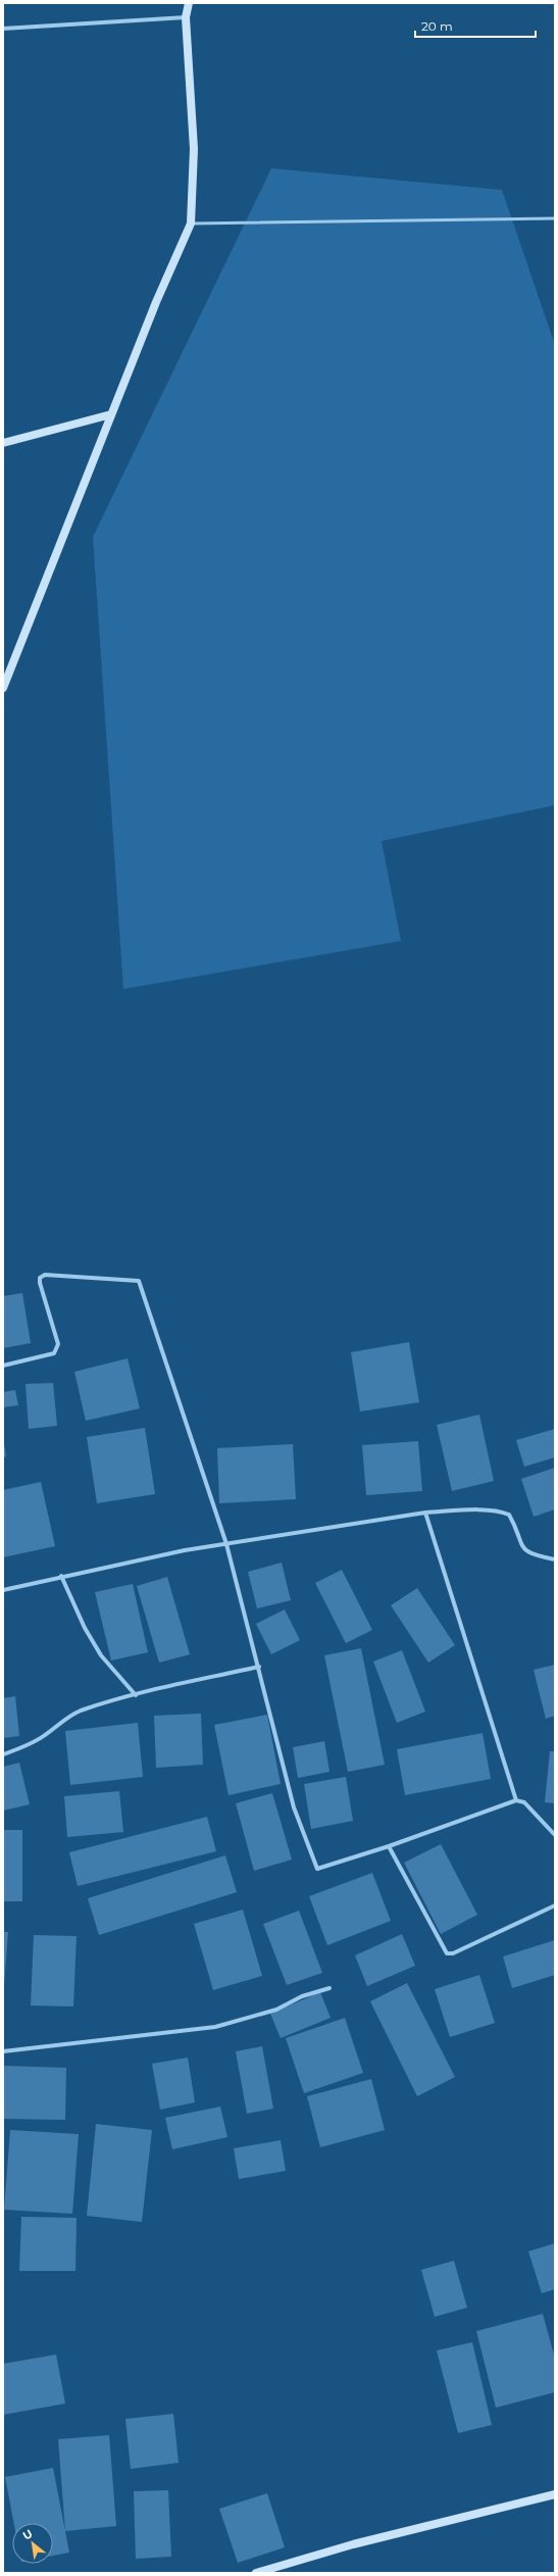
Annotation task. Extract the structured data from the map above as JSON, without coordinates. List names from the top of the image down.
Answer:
{
  "scale_bar": "20 m",
  "north": "top left"
}
